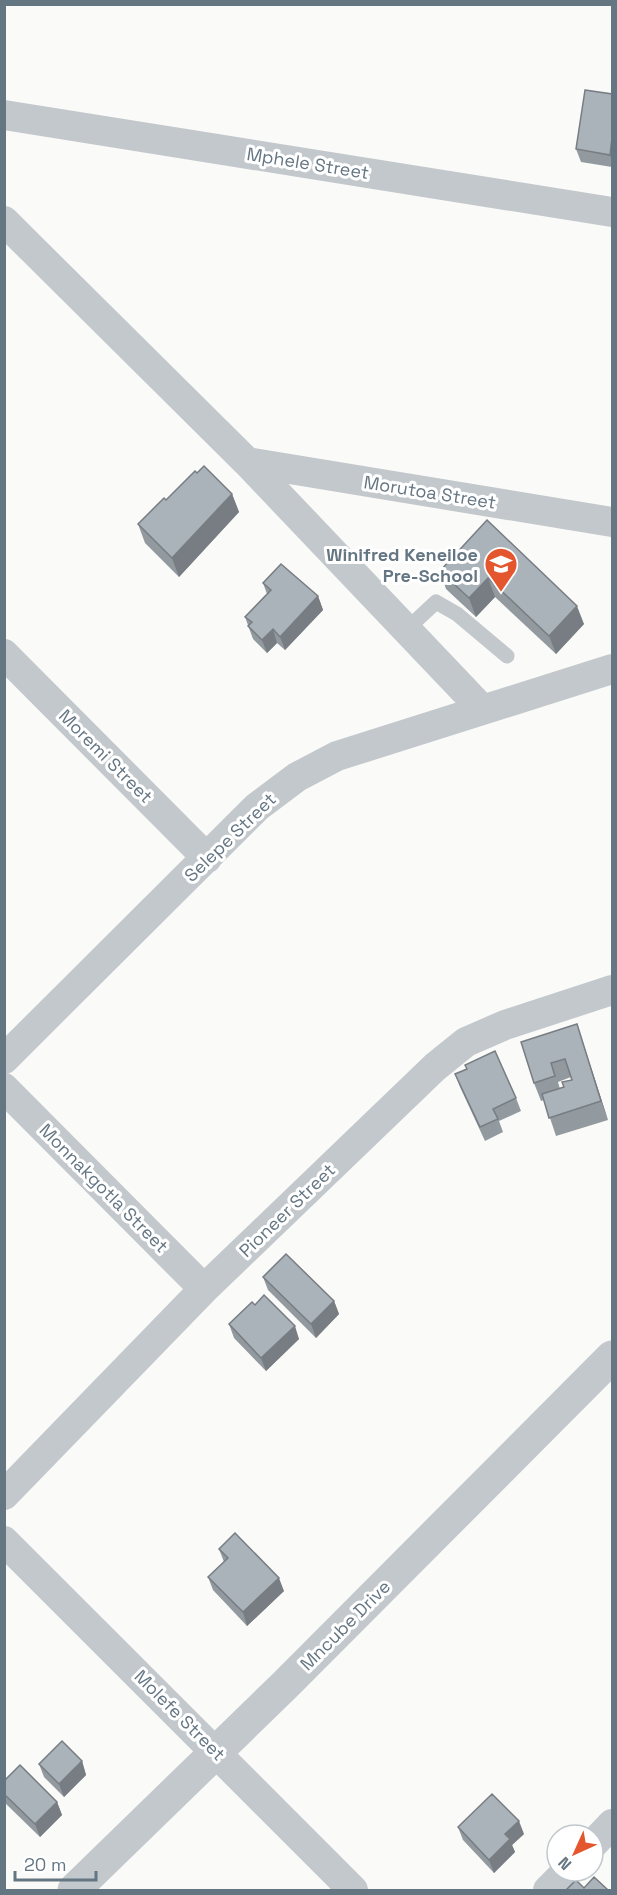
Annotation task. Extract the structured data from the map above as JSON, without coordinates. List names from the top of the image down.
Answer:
{
  "streets": {
    "street": [
      "Mphele Street",
      "Morutoa Street",
      "Moremi Street",
      "Selepe Street",
      "Monnakgotla Street",
      "Pioneer Street",
      "Mncube Drive",
      "Molefe Street"
    ]
  },
  "crossings": [
    ["Moremi Street", "Selepe Street"],
    ["Monnakgotla Street", "Pioneer Street"],
    ["Mncube Drive", "Molefe Street"]
  ],
  "places": {
    "school or university": ["Winifred Keneiloe Pre-School"]
  },
  "scale_bar": "20 m",
  "north": "bottom left"
}
